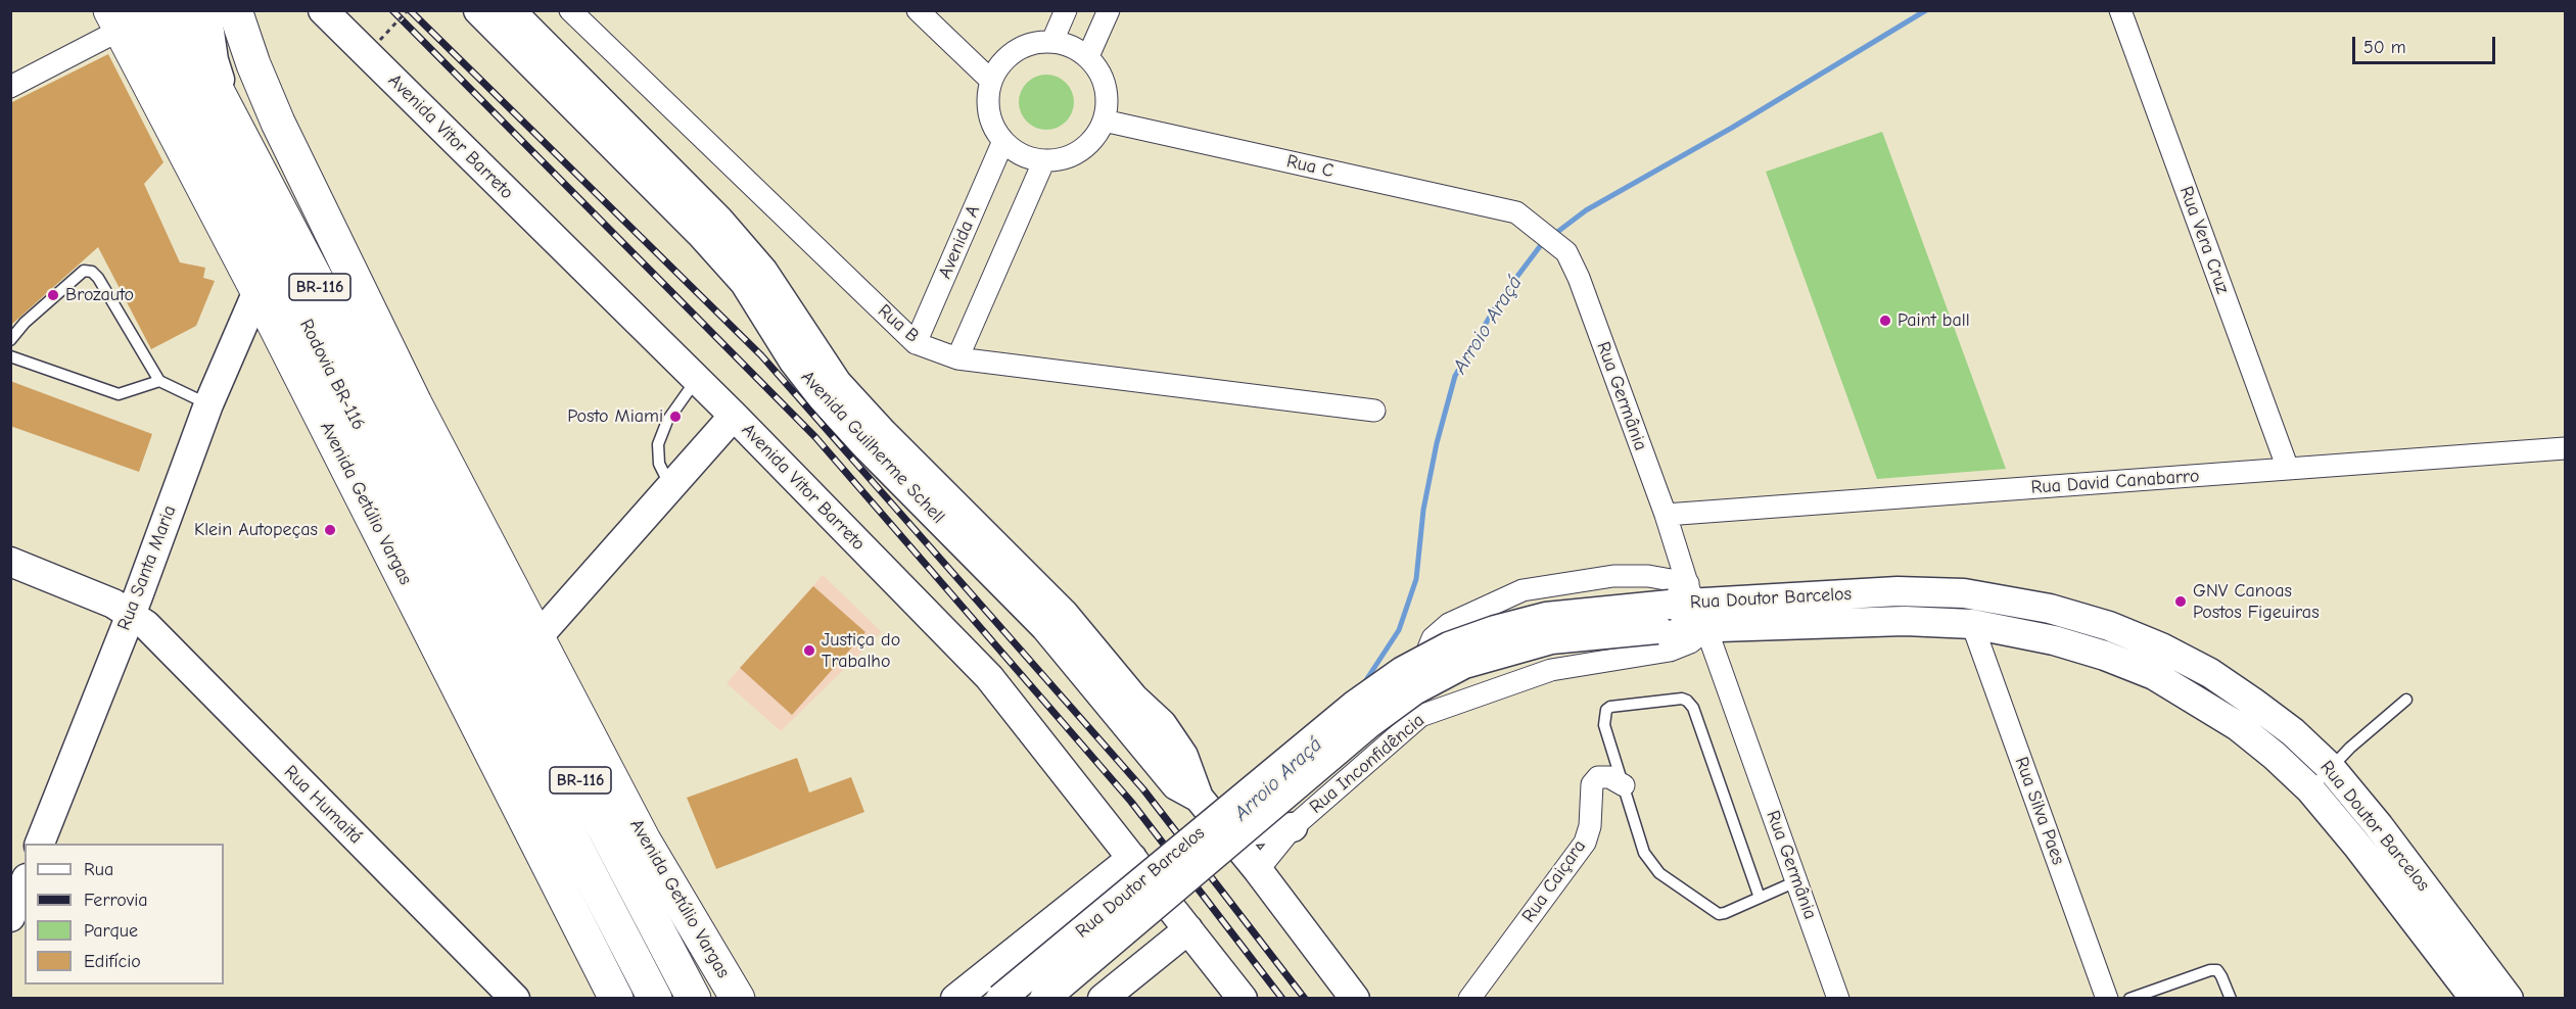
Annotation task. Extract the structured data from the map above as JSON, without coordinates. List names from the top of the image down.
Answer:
{
  "streets": {
    "main road": [
      "Avenida Vitor Barreto",
      "BR-116",
      "Rodovia BR-116",
      "Avenida Guilherme Schell",
      "Avenida Getúlio Vargas",
      "Rua Santa Maria",
      "Rua Doutor Barcelos",
      "Rua Humaitá"
    ],
    "street": [
      "Rua C",
      "Rua Vera Cruz",
      "Avenida A",
      "Rua B",
      "Rua Germânia",
      "Rua David Canabarro",
      "Rua Inconfidência",
      "Rua Silva Paes",
      "Rua Caiçara"
    ]
  },
  "crossings": [
    ["Rua C", "Avenida A"],
    ["Rua C", "Rua Germânia"],
    ["Rua Vera Cruz", "Rua David Canabarro"],
    ["Avenida A", "Rua B"],
    ["Rodovia BR-116", "Avenida Getúlio Vargas"],
    ["Rua Germânia", "Rua David Canabarro"],
    ["Rua Germânia", "Rua Doutor Barcelos"],
    ["Rua Germânia", "Rua Inconfidência"],
    ["Avenida Guilherme Schell", "Rua Inconfidência"],
    ["Avenida Getúlio Vargas", "Rua Santa Maria"],
    ["Rua Santa Maria", "Rua Humaitá"],
    ["Rua Doutor Barcelos", "Rua Inconfidência"],
    ["Rua Doutor Barcelos", "Rua Silva Paes"]
  ],
  "water": ["Arroio Araçá"],
  "places": [
    "Brozauto",
    "Paint ball",
    "Posto Miami",
    "Klein Autopeças",
    "GNV Canoas Postos Figeuiras",
    "Justiça do Trabalho"
  ],
  "legend": [
    "Rua",
    "Ferrovia",
    "Parque",
    "Edifício"
  ],
  "scale_bar": "50 m"
}
